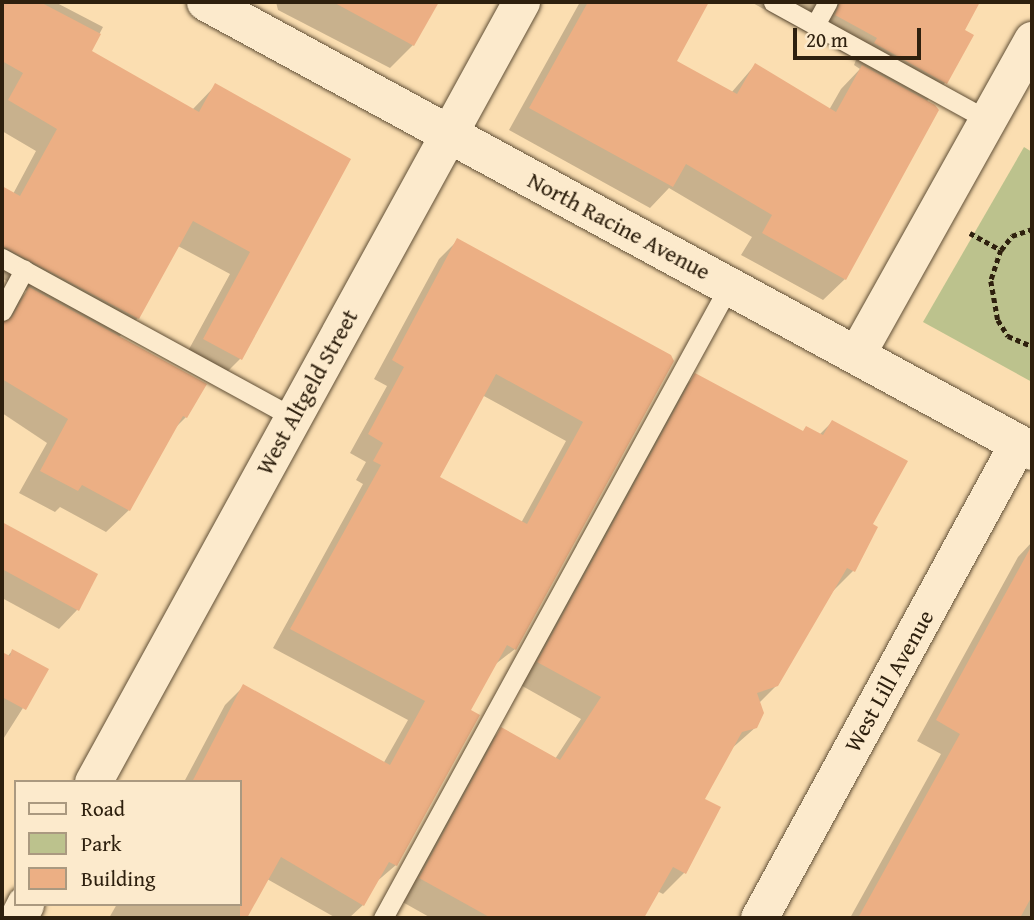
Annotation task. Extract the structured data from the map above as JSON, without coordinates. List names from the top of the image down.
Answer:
{
  "streets": {
    "street": ["North Racine Avenue", "West Altgeld Street", "West Lill Avenue"]
  },
  "crossings": [
    ["North Racine Avenue", "West Altgeld Street"],
    ["North Racine Avenue", "West Lill Avenue"]
  ],
  "legend": ["Road", "Park", "Building"],
  "scale_bar": "20 m"
}
